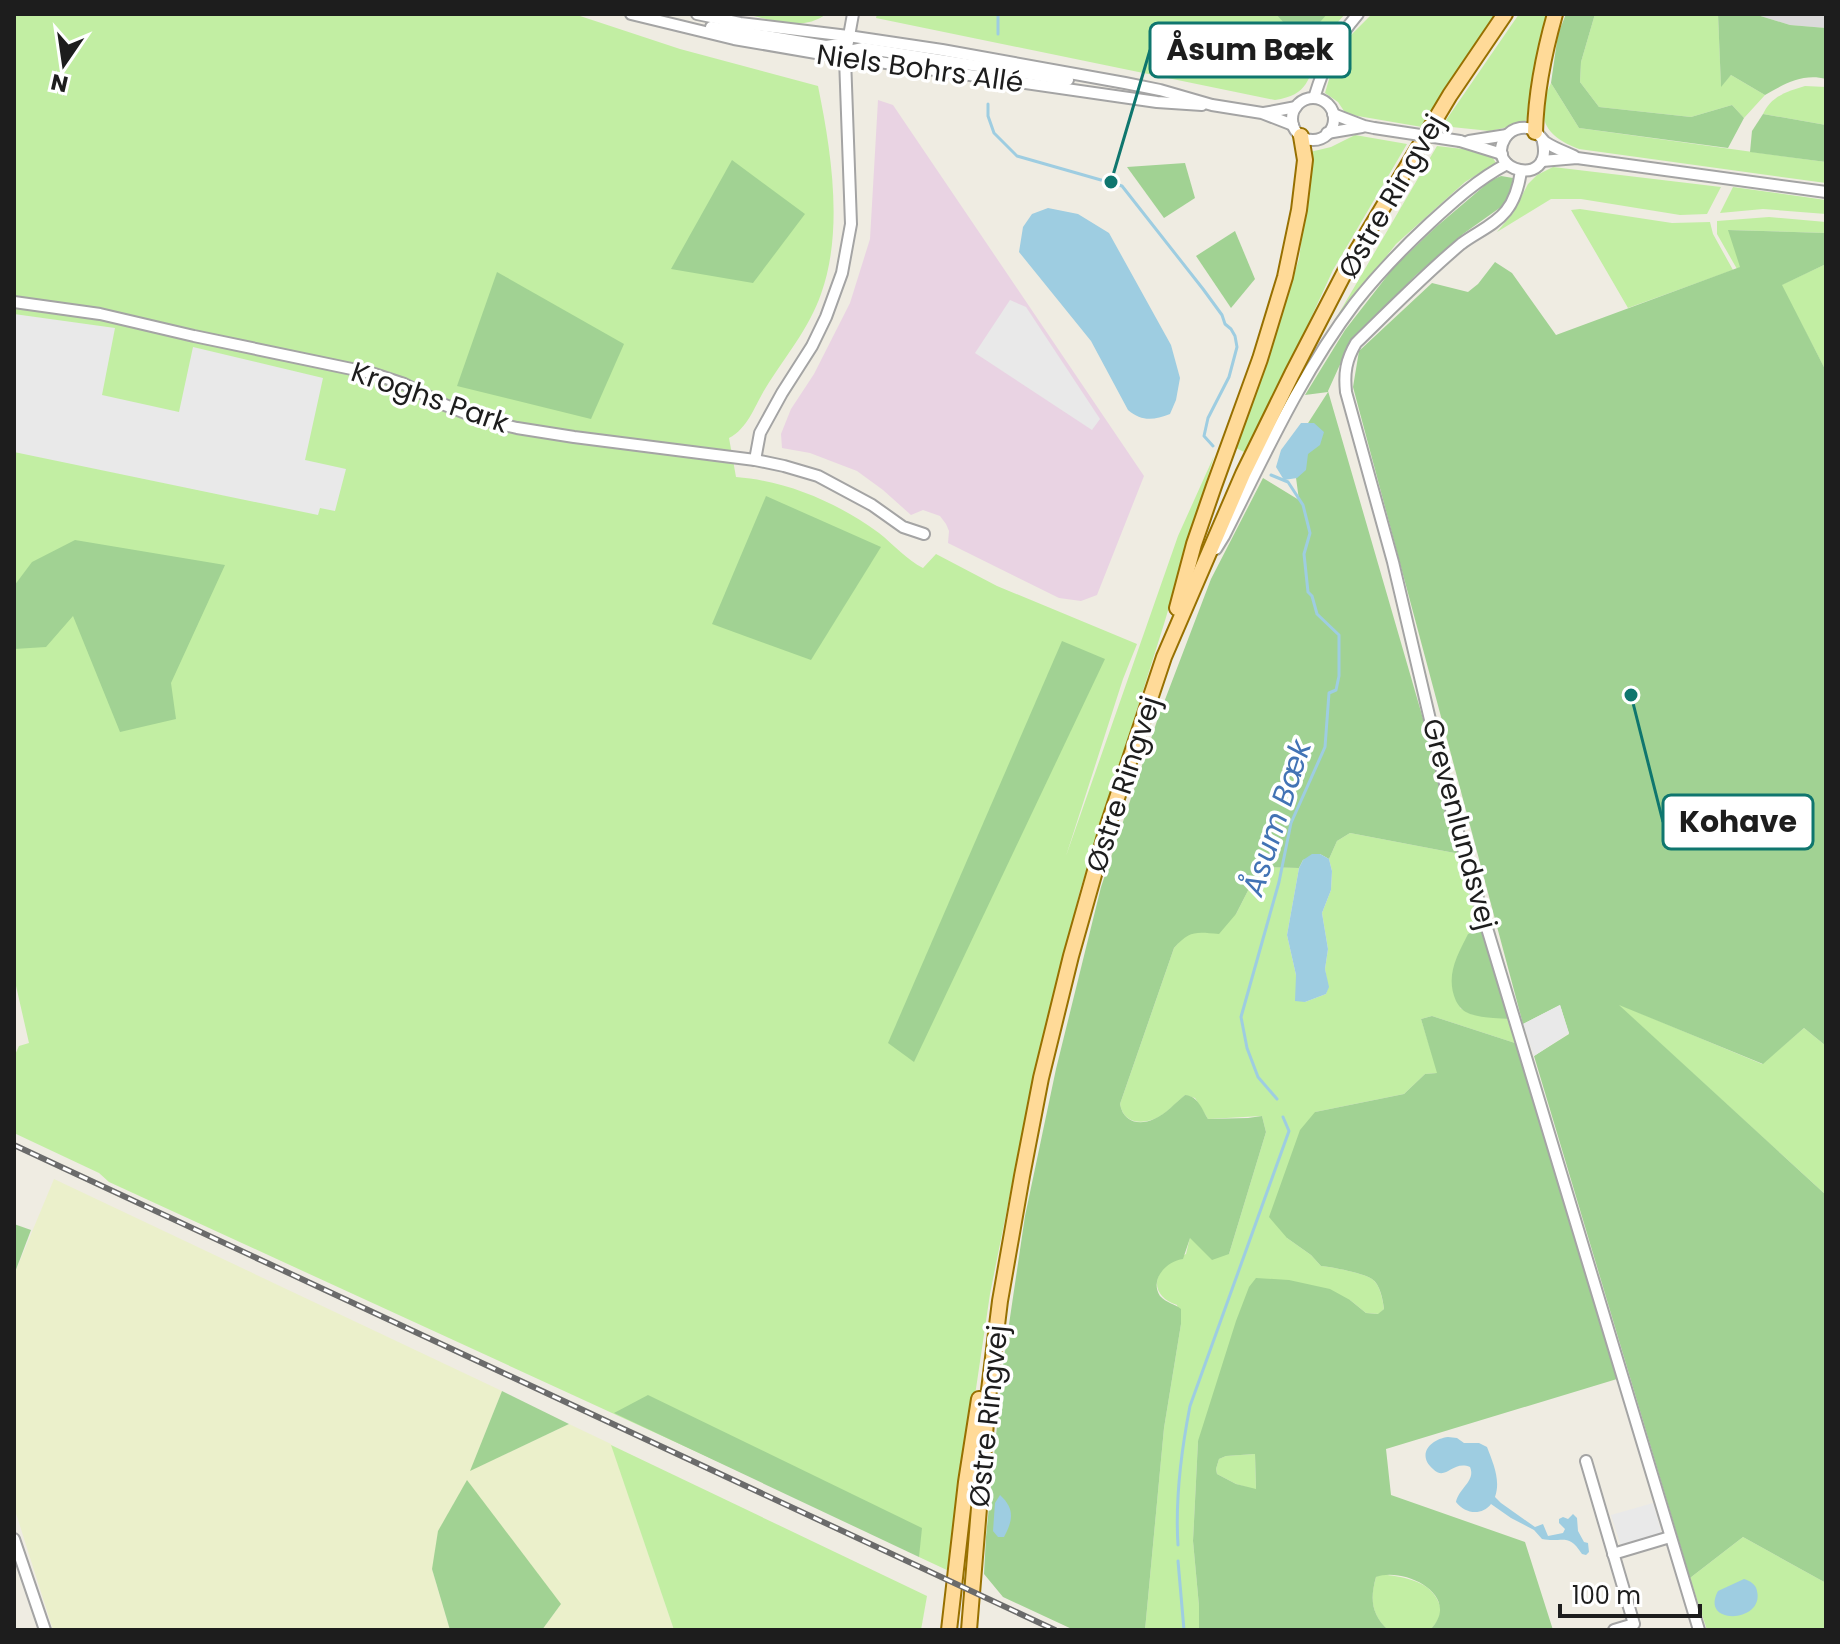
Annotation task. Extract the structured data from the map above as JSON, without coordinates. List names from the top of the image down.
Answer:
{
  "streets": {
    "main road": ["Østre Ringvej"],
    "street": ["Niels Bohrs Allé", "Kroghs Park", "Grevenlundsvej"]
  },
  "water": ["Åsum Bæk"],
  "places": ["Åsum Bæk", "Kohave"],
  "scale_bar": "100 m",
  "north": "bottom"
}
